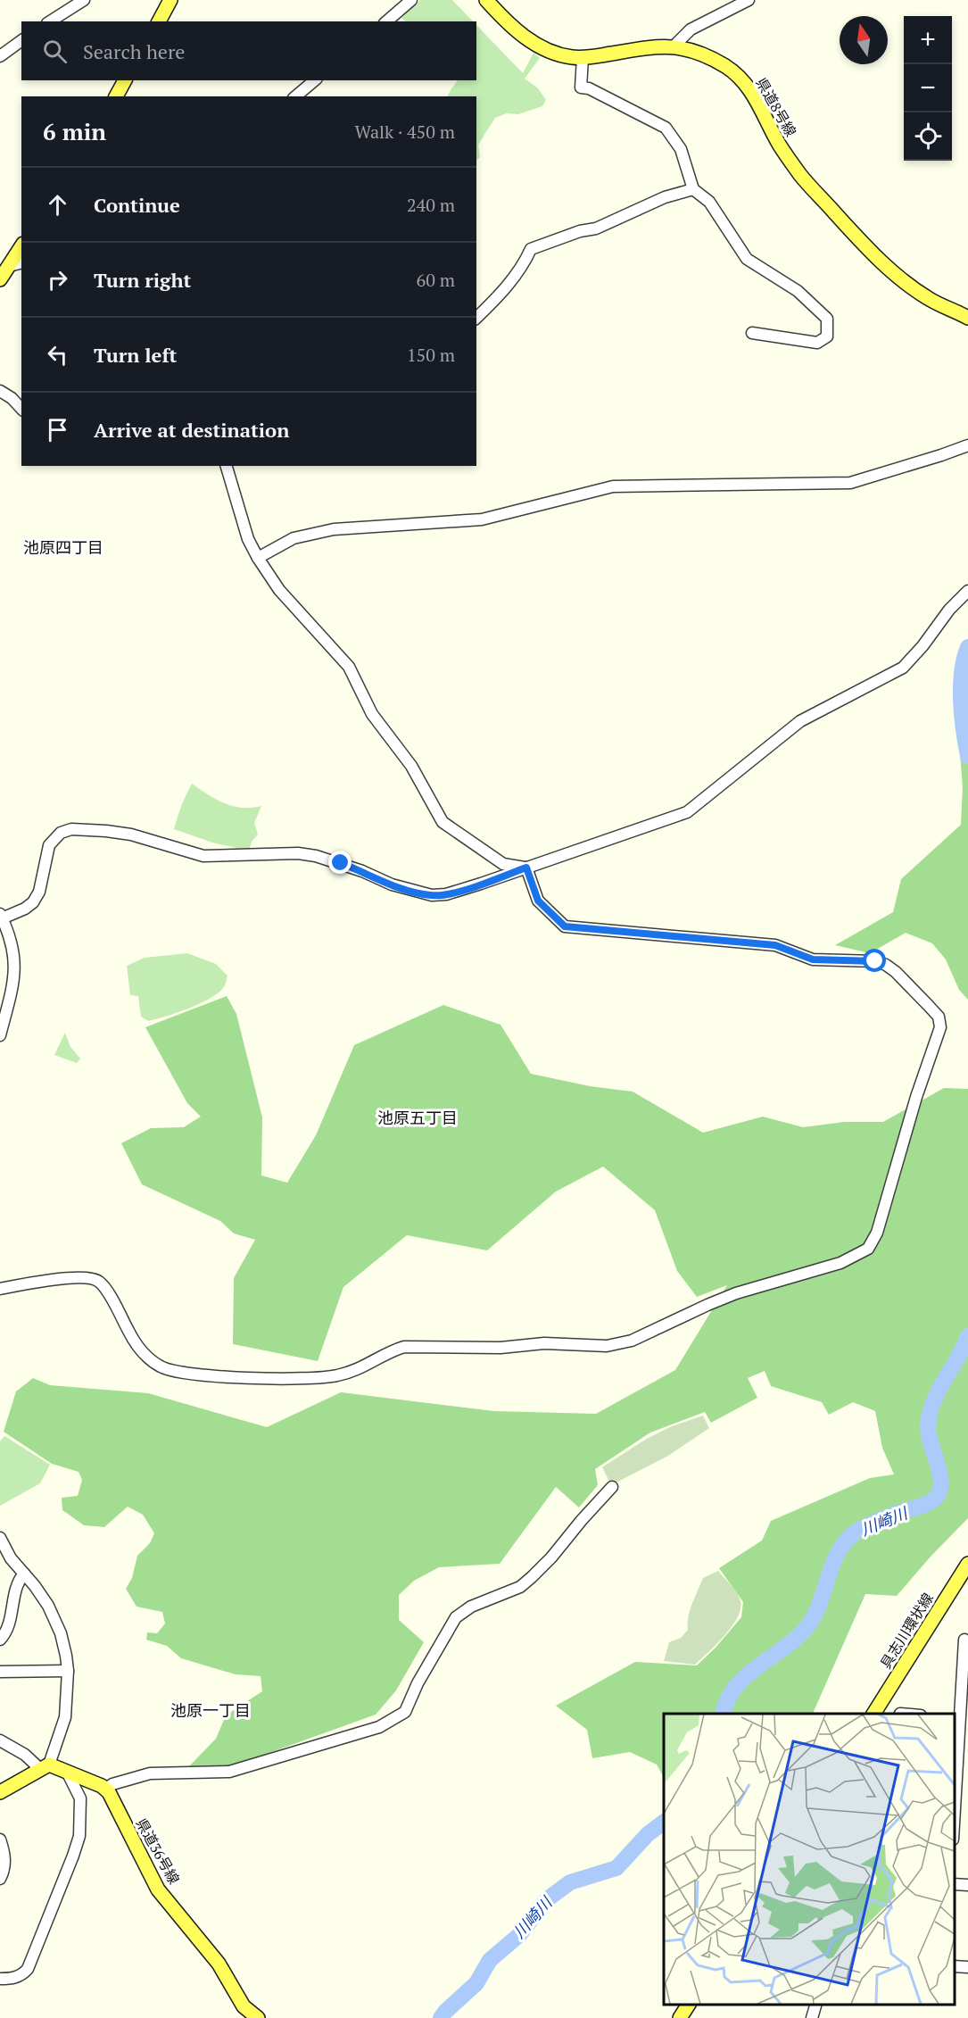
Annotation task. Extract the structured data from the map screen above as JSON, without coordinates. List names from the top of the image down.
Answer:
{
  "streets": {
    "main road": ["県道8号線", "具志川環状線", "県道36号線"]
  },
  "districts": ["池原四丁目", "池原五丁目", "池原一丁目"],
  "water": ["川崎川"],
  "north": "top",
  "page": {
    "map_buttons": ["+", "−"],
    "search": "Search here",
    "heading": ["6 min", "Walk · 450 m"],
    "list": [
      ["Continue", "240 m"],
      ["Turn right", "60 m"],
      ["Turn left", "150 m"],
      "Arrive at destination"
    ]
  }
}
